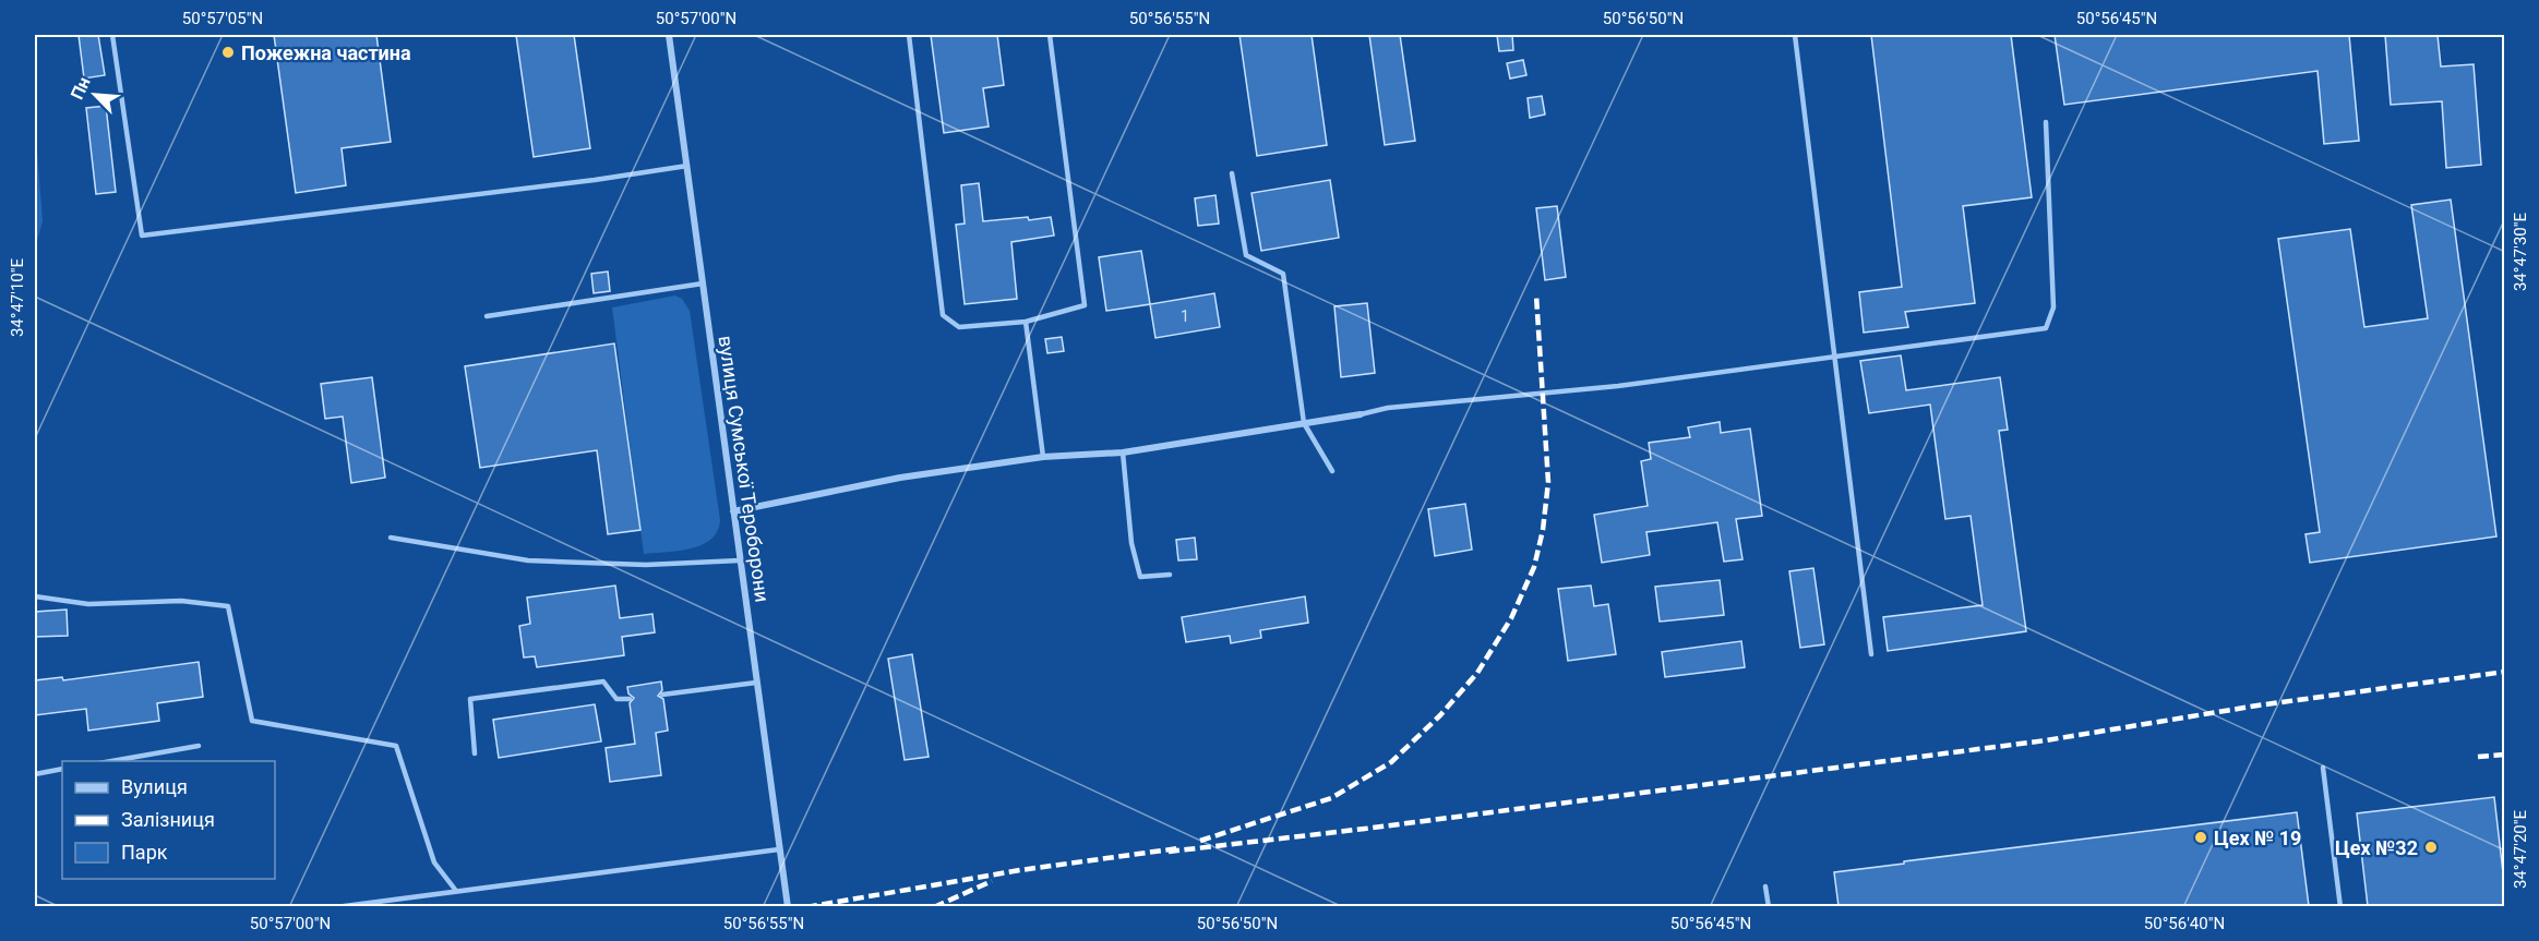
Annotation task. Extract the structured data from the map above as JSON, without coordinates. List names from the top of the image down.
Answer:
{
  "streets": {
    "street": ["вулиця Сумської Тероборони"]
  },
  "places": ["Пожежна частина", "Цех № 19", "Цех №32"],
  "house_numbers": ["1"],
  "legend": ["Вулиця", "Залізниця", "Парк"],
  "north": "top left",
  "coordinates": [
    "50°57'05\"N",
    "50°57'00\"N",
    "50°56'55\"N",
    "50°56'50\"N",
    "50°56'45\"N",
    "34°47'30\"E",
    "34°47'10\"E",
    "34°47'20\"E",
    "50°56'40\"N"
  ]
}
